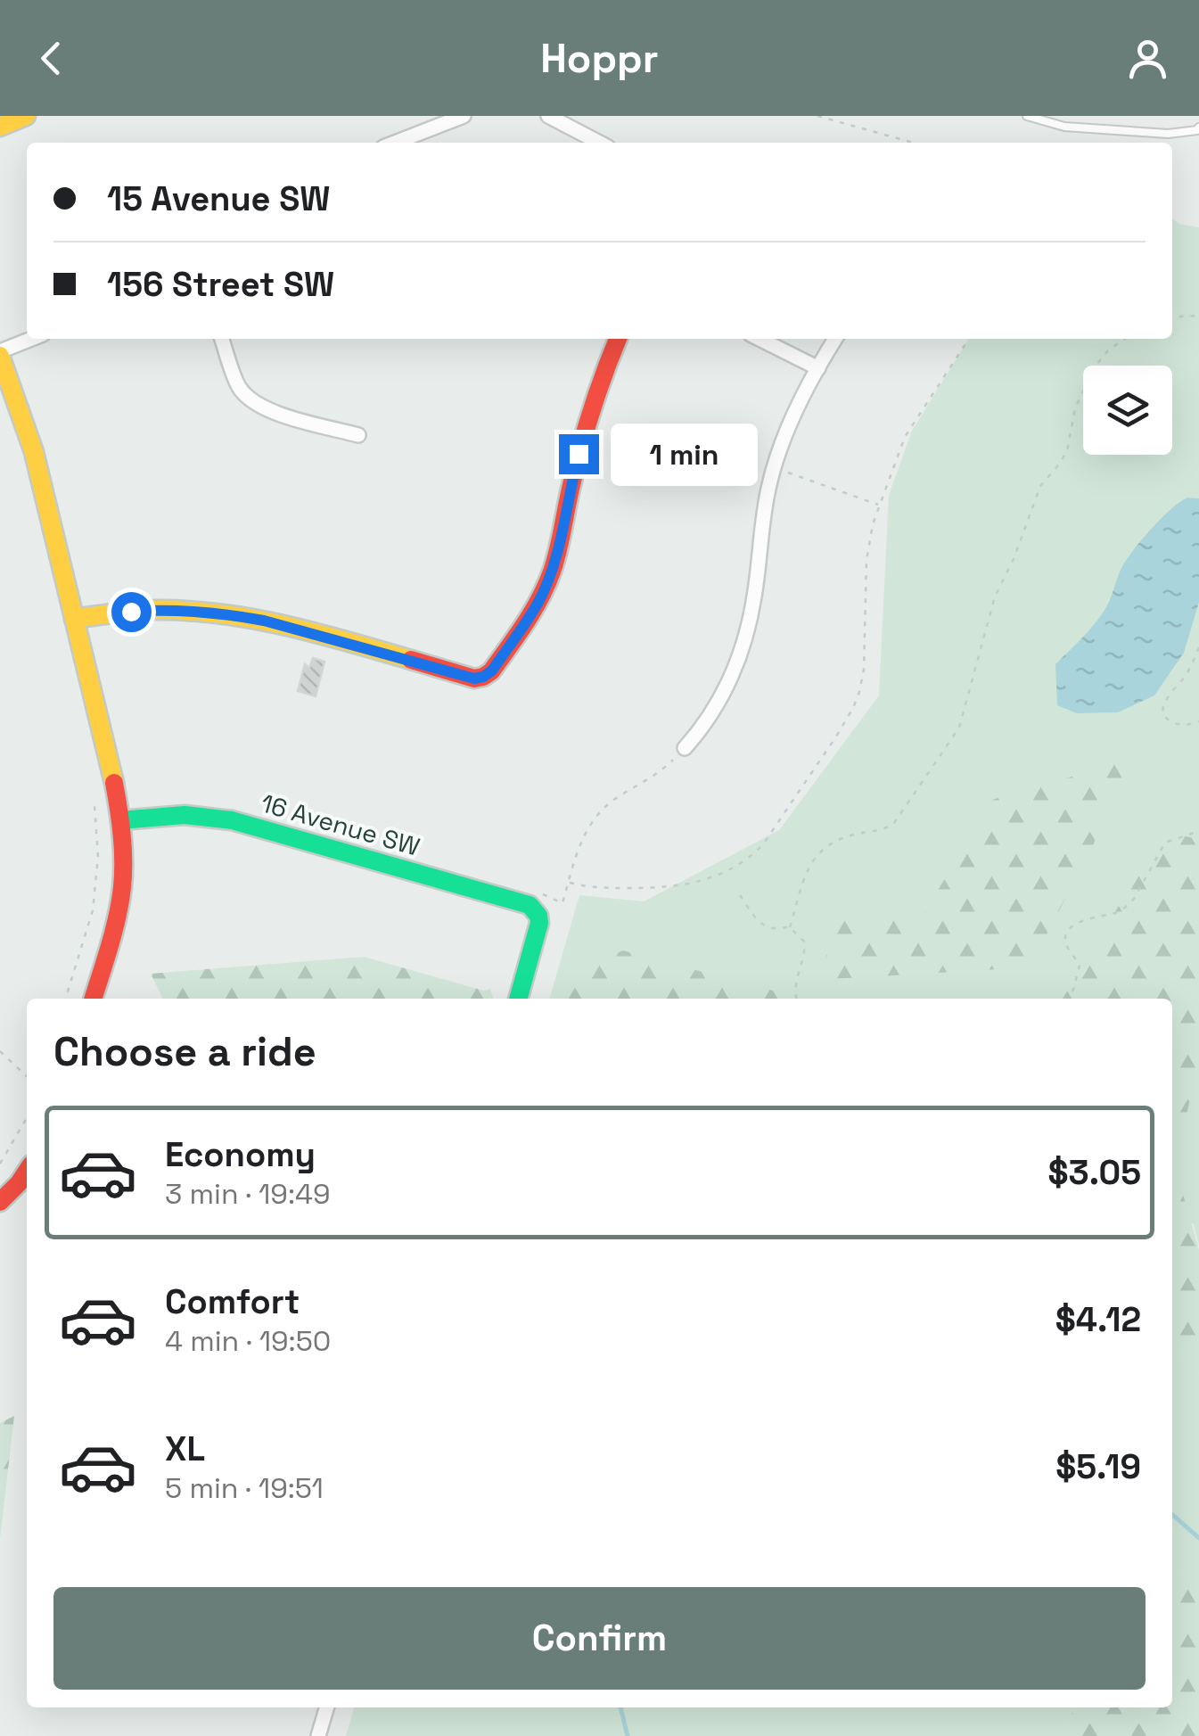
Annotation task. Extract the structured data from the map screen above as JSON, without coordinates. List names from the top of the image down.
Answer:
{
  "streets": {
    "street": ["16 Avenue SW"]
  },
  "page": {
    "header": "Hoppr",
    "banner": ["15 Avenue SW", "156 Street SW"],
    "bubble": "1 min",
    "heading": "Choose a ride",
    "list": [
      {
        "name": "Economy",
        "note": "3 min · 19:49",
        "value": "$3.05"
      },
      {
        "name": "Comfort",
        "note": "4 min · 19:50",
        "value": "$4.12"
      },
      {
        "name": "XL",
        "note": "5 min · 19:51",
        "value": "$5.19"
      }
    ],
    "buttons": "Confirm"
  }
}
